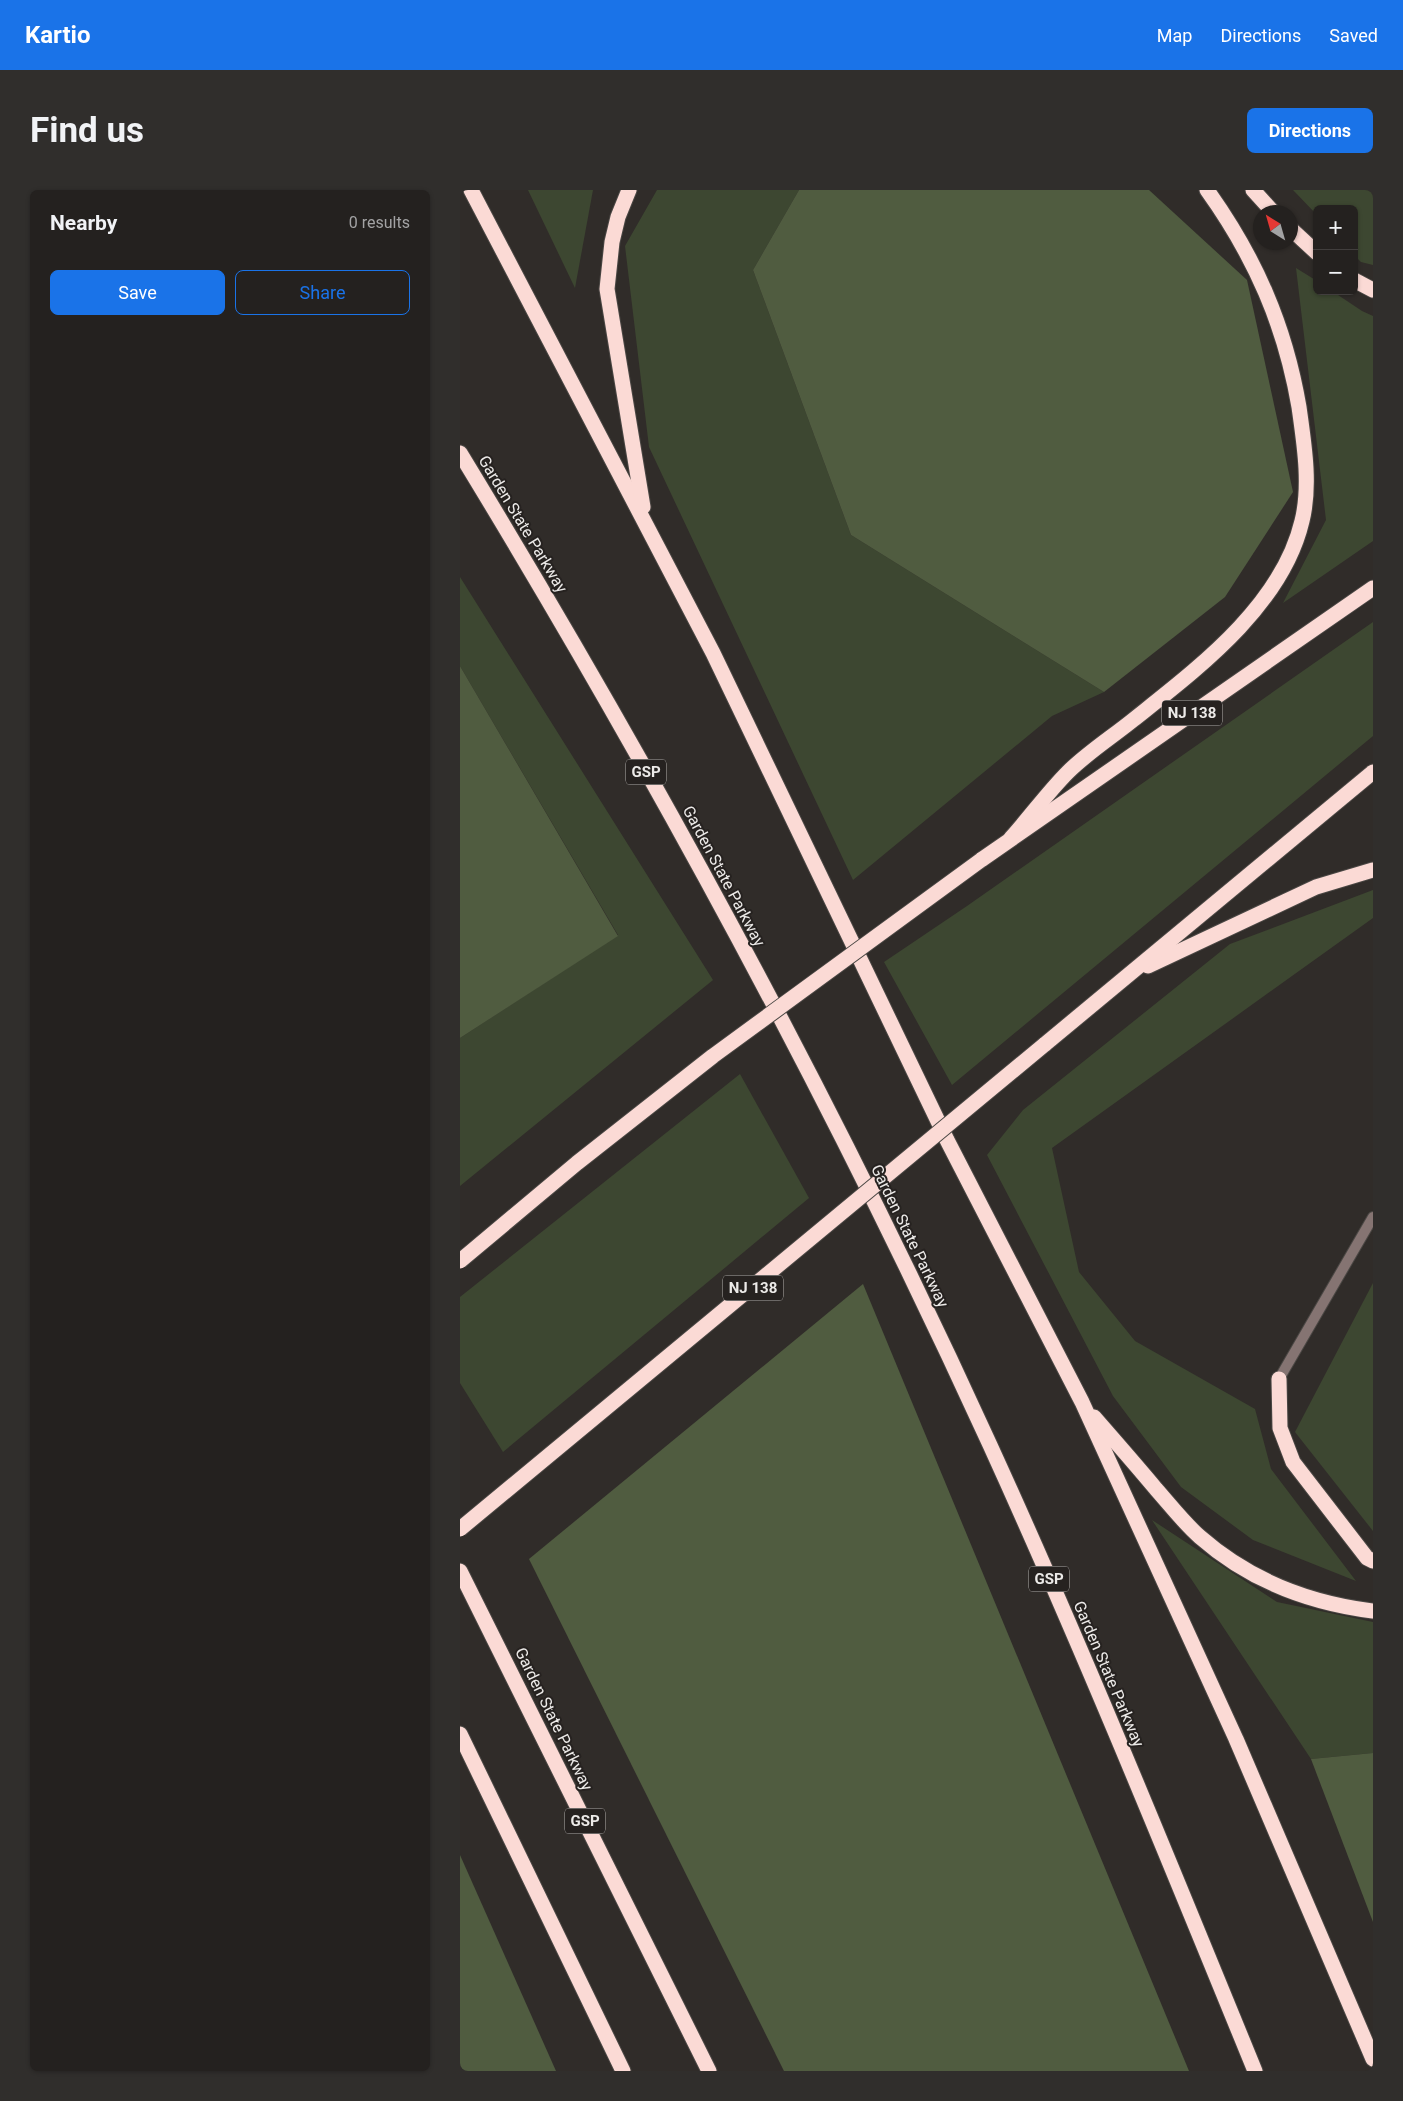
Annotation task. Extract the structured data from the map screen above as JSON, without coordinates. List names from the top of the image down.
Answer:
{
  "streets": {
    "highway": ["Garden State Parkway", "NJ 138", "GSP"]
  },
  "north": "top left",
  "page": {
    "header": "Kartio",
    "nav": ["Map", "Directions", "Saved"],
    "buttons": [
      "Directions",
      ["Save", "Share"]
    ],
    "title": "Find us",
    "heading": ["Nearby", "0 results"],
    "map_buttons": ["+", "−"]
  }
}
